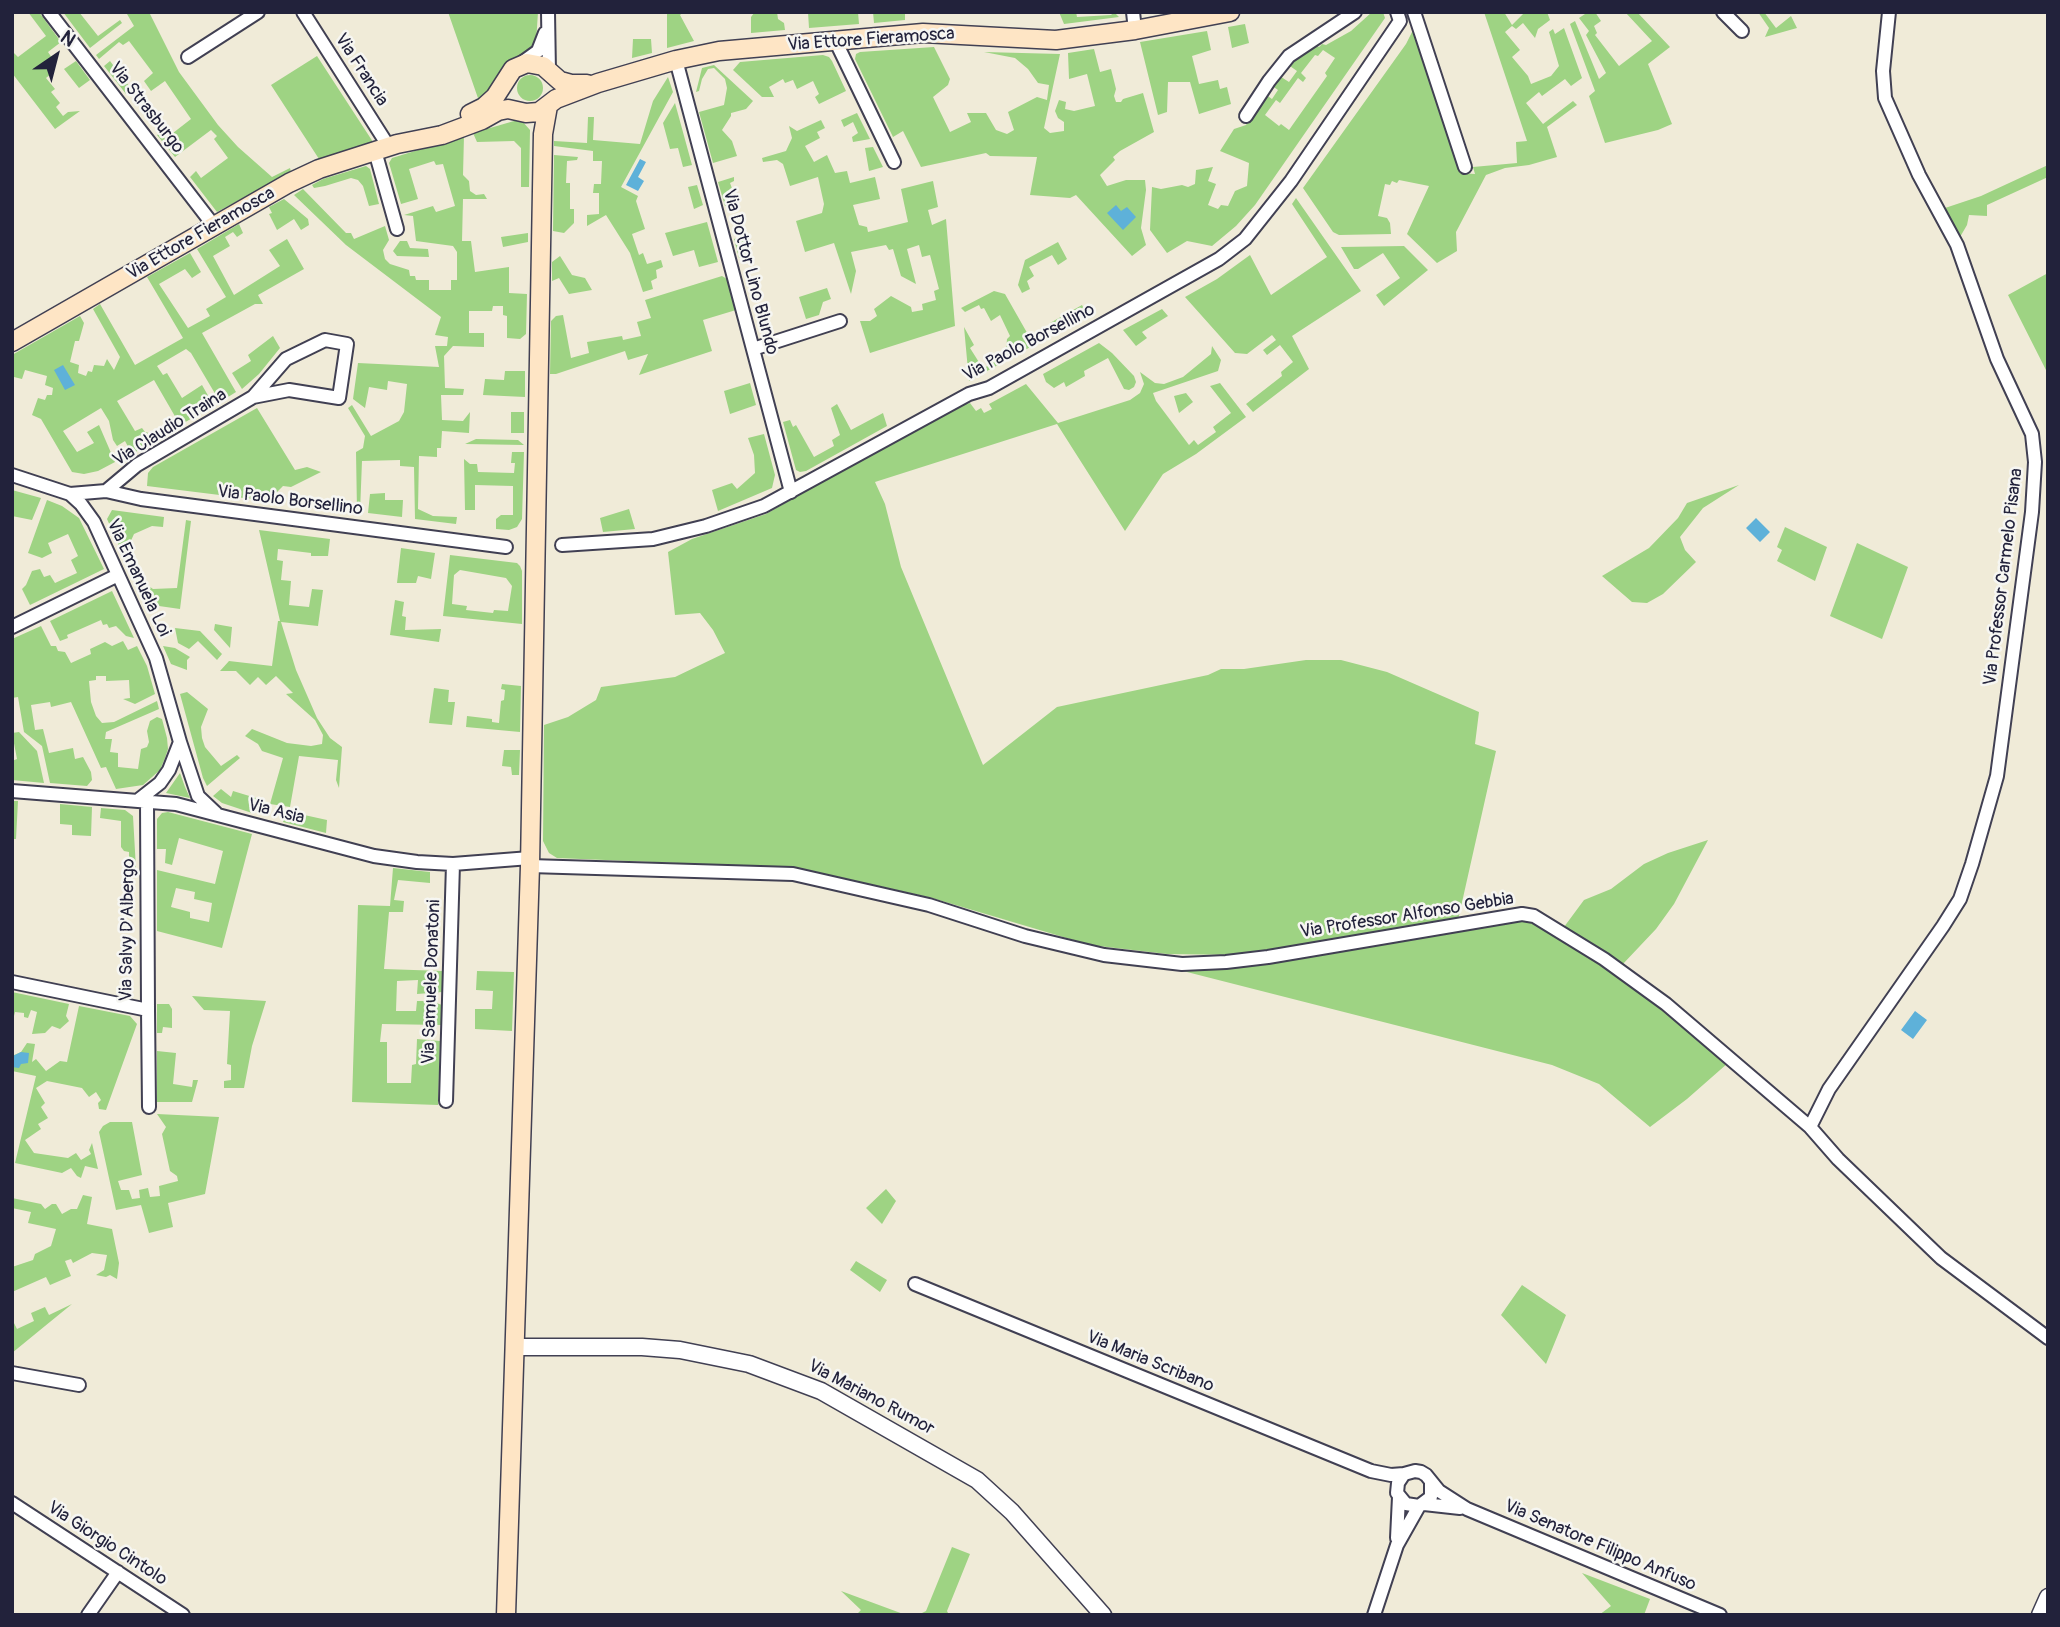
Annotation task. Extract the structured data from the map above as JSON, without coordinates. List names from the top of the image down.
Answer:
{
  "streets": {
    "main road": ["Via Ettore Fieramosca"],
    "street": [
      "Via Francia",
      "Via Strasburgo",
      "Via Dottor Lino Blundo",
      "Via Paolo Borsellino",
      "Via Claudio Traina",
      "Via Professor Carmelo Pisana",
      "Via Emanuela Loi",
      "Via Asia",
      "Via Professor Alfonso Gebbia",
      "Via Salvy D'Albergo",
      "Via Samuele Donatoni",
      "Via Maria Scribano",
      "Via Mariano Rumor",
      "Via Giorgio Cintolo",
      "Via Senatore Filippo Anfuso"
    ]
  },
  "crossings": [
    ["Via Ettore Fieramosca", "Via Francia"],
    ["Via Ettore Fieramosca", "Via Strasburgo"],
    ["Via Ettore Fieramosca", "Via Dottor Lino Blundo"],
    ["Via Dottor Lino Blundo", "Via Paolo Borsellino"],
    ["Via Paolo Borsellino", "Via Claudio Traina"],
    ["Via Paolo Borsellino", "Via Emanuela Loi"],
    ["Via Professor Carmelo Pisana", "Via Professor Alfonso Gebbia"],
    ["Via Emanuela Loi", "Via Asia"],
    ["Via Asia", "Via Professor Alfonso Gebbia"],
    ["Via Asia", "Via Salvy D'Albergo"],
    ["Via Asia", "Via Samuele Donatoni"]
  ],
  "north": "top right"
}
